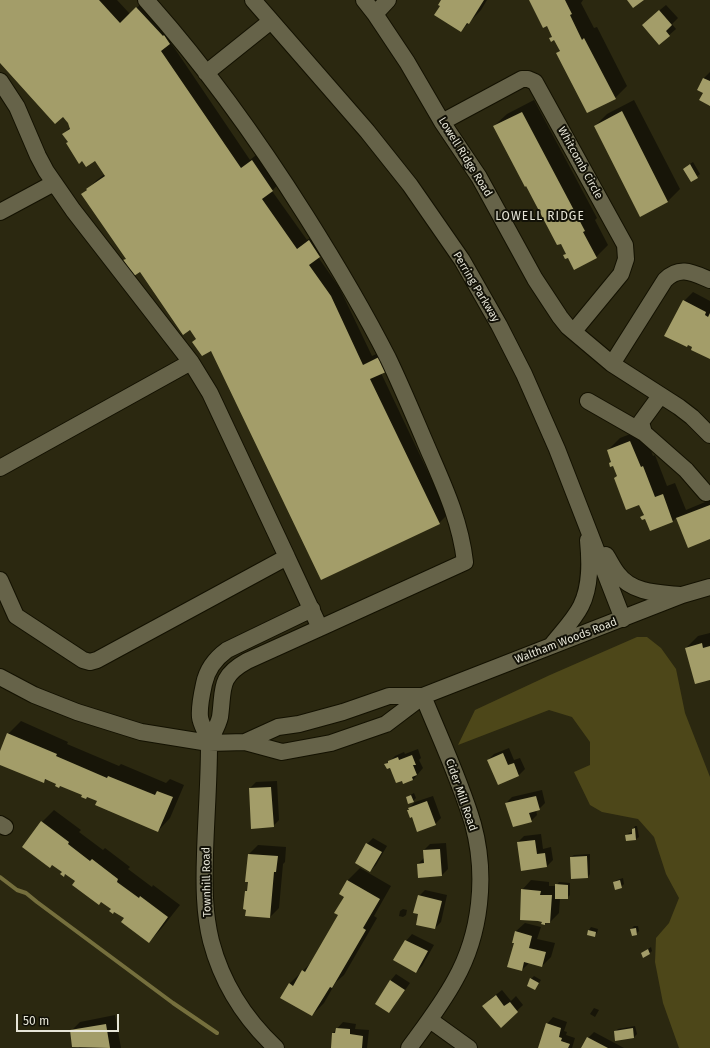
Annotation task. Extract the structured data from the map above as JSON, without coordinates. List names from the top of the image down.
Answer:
{
  "streets": {
    "street": [
      "Lowell Ridge Road",
      "Whitcomb Circle",
      "Perring Parkway",
      "Waltham Woods Road",
      "Cider Mill Road",
      "Townhill Road"
    ]
  },
  "crossings": [
    ["Lowell Ridge Road", "Whitcomb Circle"],
    ["Perring Parkway", "Waltham Woods Road"],
    ["Waltham Woods Road", "Cider Mill Road"],
    ["Waltham Woods Road", "Townhill Road"]
  ],
  "districts": ["LOWELL RIDGE"],
  "scale_bar": "50 m"
}
